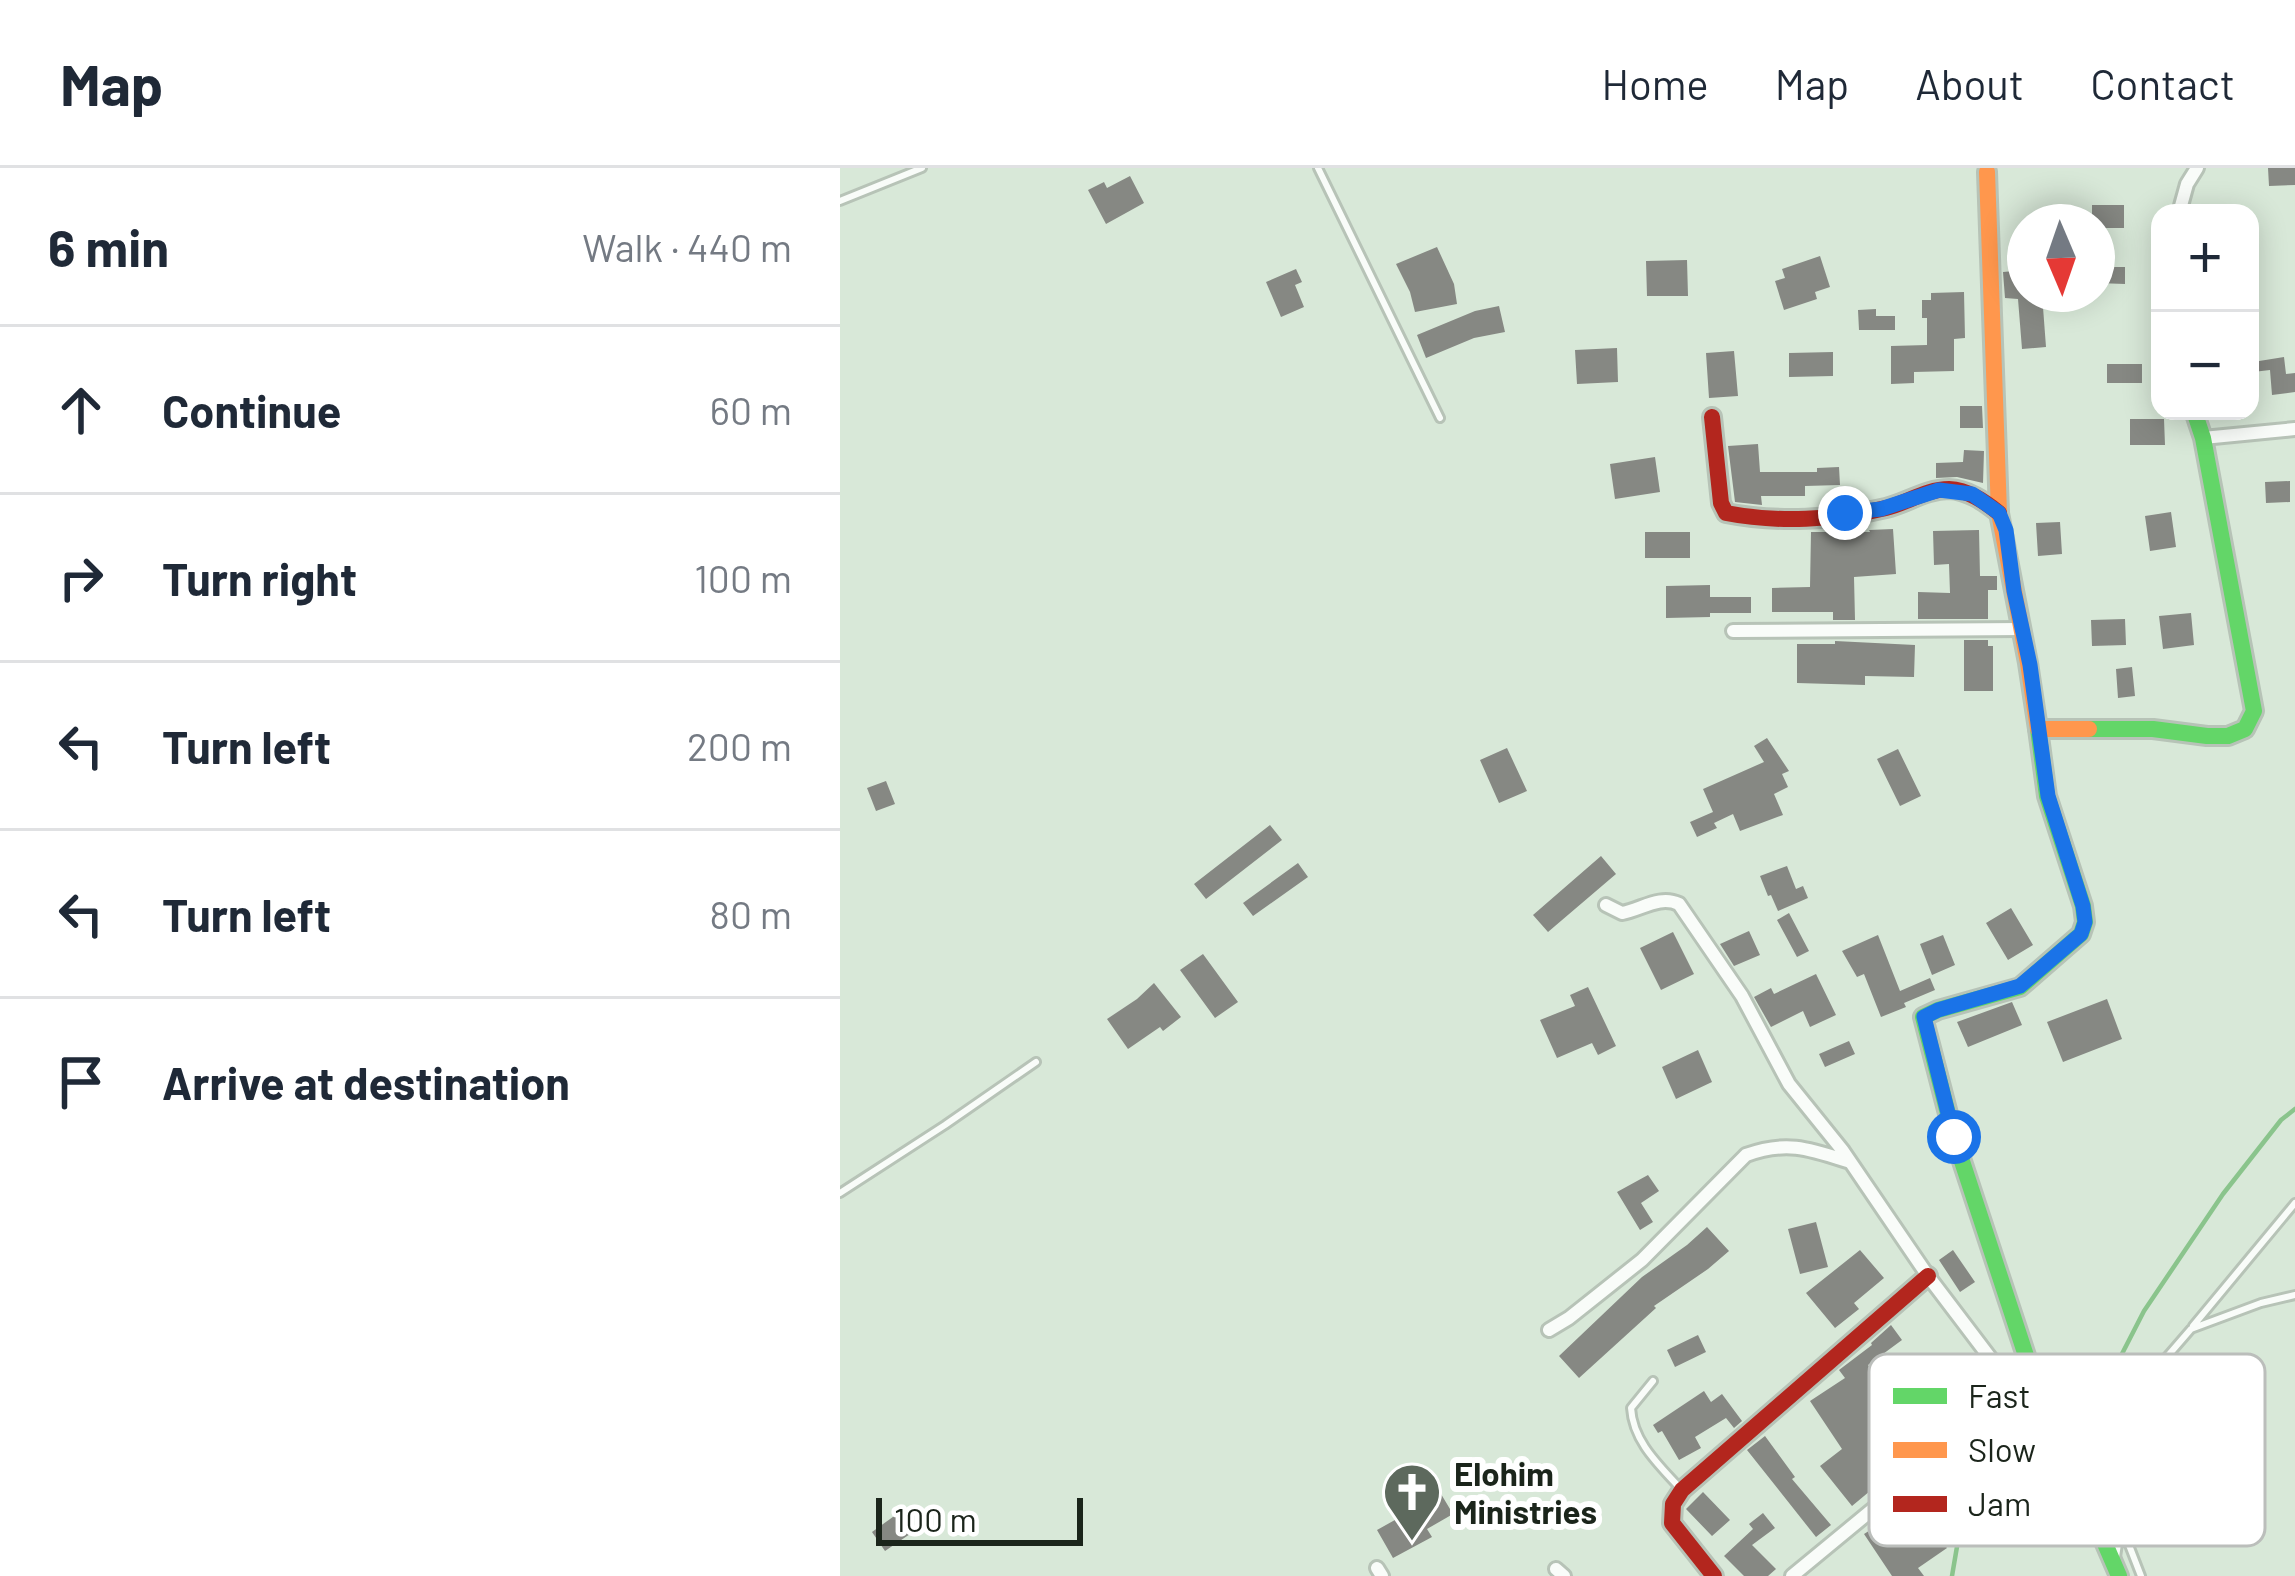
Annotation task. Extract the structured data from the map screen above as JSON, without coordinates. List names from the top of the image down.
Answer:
{
  "places": {
    "church": ["Elohim Ministries"]
  },
  "legend": ["Fast", "Slow", "Jam"],
  "scale_bar": "100 m",
  "north": "bottom",
  "page": {
    "header": "Map",
    "nav": [
      "Home",
      "Map",
      "About",
      "Contact"
    ],
    "heading": ["6 min", "Walk · 440 m"],
    "map_buttons": ["+", "−"],
    "list": [
      ["Continue", "60 m"],
      ["Turn right", "100 m"],
      ["Turn left", "200 m"],
      ["Turn left", "80 m"],
      "Arrive at destination"
    ],
    "scale": "100 m"
  }
}
